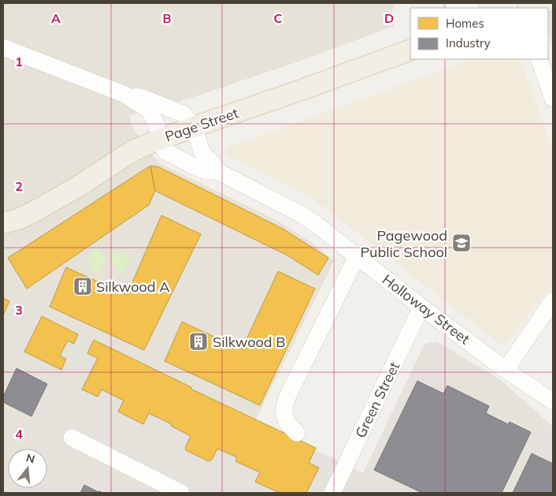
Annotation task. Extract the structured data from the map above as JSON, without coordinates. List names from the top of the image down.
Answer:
{
  "streets": {
    "main road": ["Page Street"],
    "street": ["Holloway Street", "Green Street"]
  },
  "crossings": [
    ["Page Street", "Holloway Street"],
    ["Holloway Street", "Green Street"]
  ],
  "places": {
    "school or university": ["Pagewood Public School"],
    "building": ["Silkwood A", "Silkwood B"]
  },
  "legend": ["Homes", "Industry"],
  "north": "top",
  "grid": {
    "columns": [
      "A",
      "B",
      "C",
      "D"
    ],
    "rows": [
      "1",
      "2",
      "3",
      "4"
    ]
  }
}
